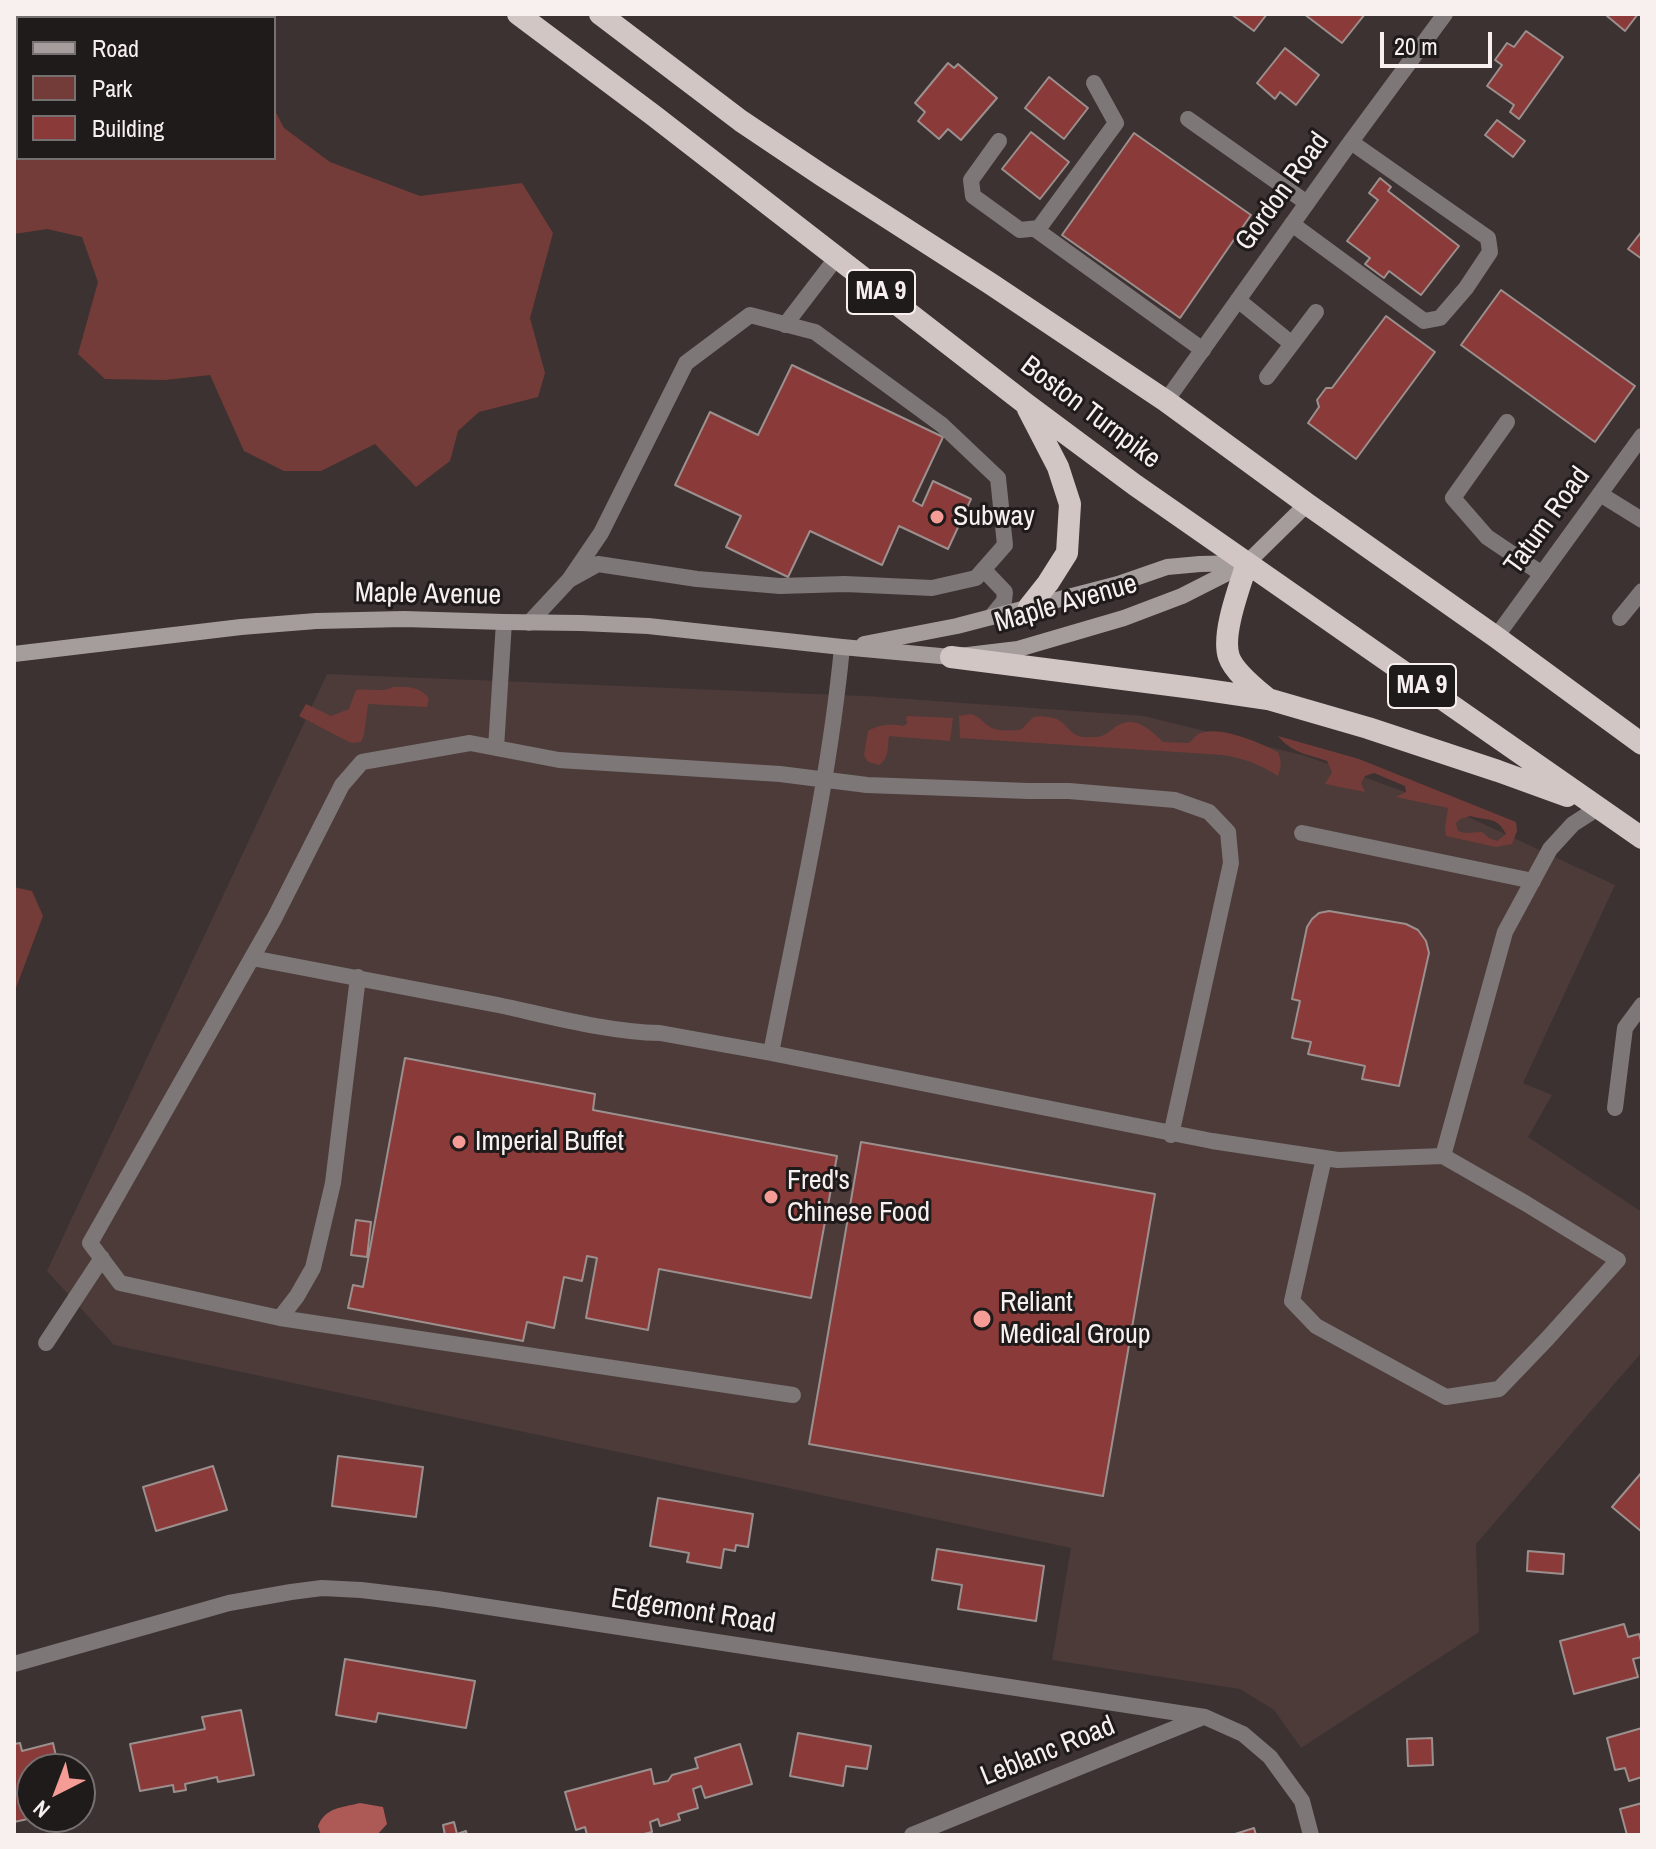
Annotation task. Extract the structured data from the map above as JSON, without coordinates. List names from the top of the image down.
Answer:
{
  "streets": {
    "highway": ["MA 9", "Boston Turnpike"],
    "main road": ["Maple Avenue"],
    "street": [
      "Gordon Road",
      "Tatum Road",
      "Edgemont Road",
      "Leblanc Road"
    ]
  },
  "crossings": [
    ["Gordon Road", "Boston Turnpike"],
    ["Boston Turnpike", "Tatum Road"],
    ["Boston Turnpike", "Maple Avenue"],
    ["Edgemont Road", "Leblanc Road"]
  ],
  "places": [
    "Subway",
    "Imperial Buffet",
    "Fred's Chinese Food",
    "Reliant Medical Group"
  ],
  "legend": ["Road", "Park", "Building"],
  "scale_bar": "20 m",
  "north": "bottom left"
}
